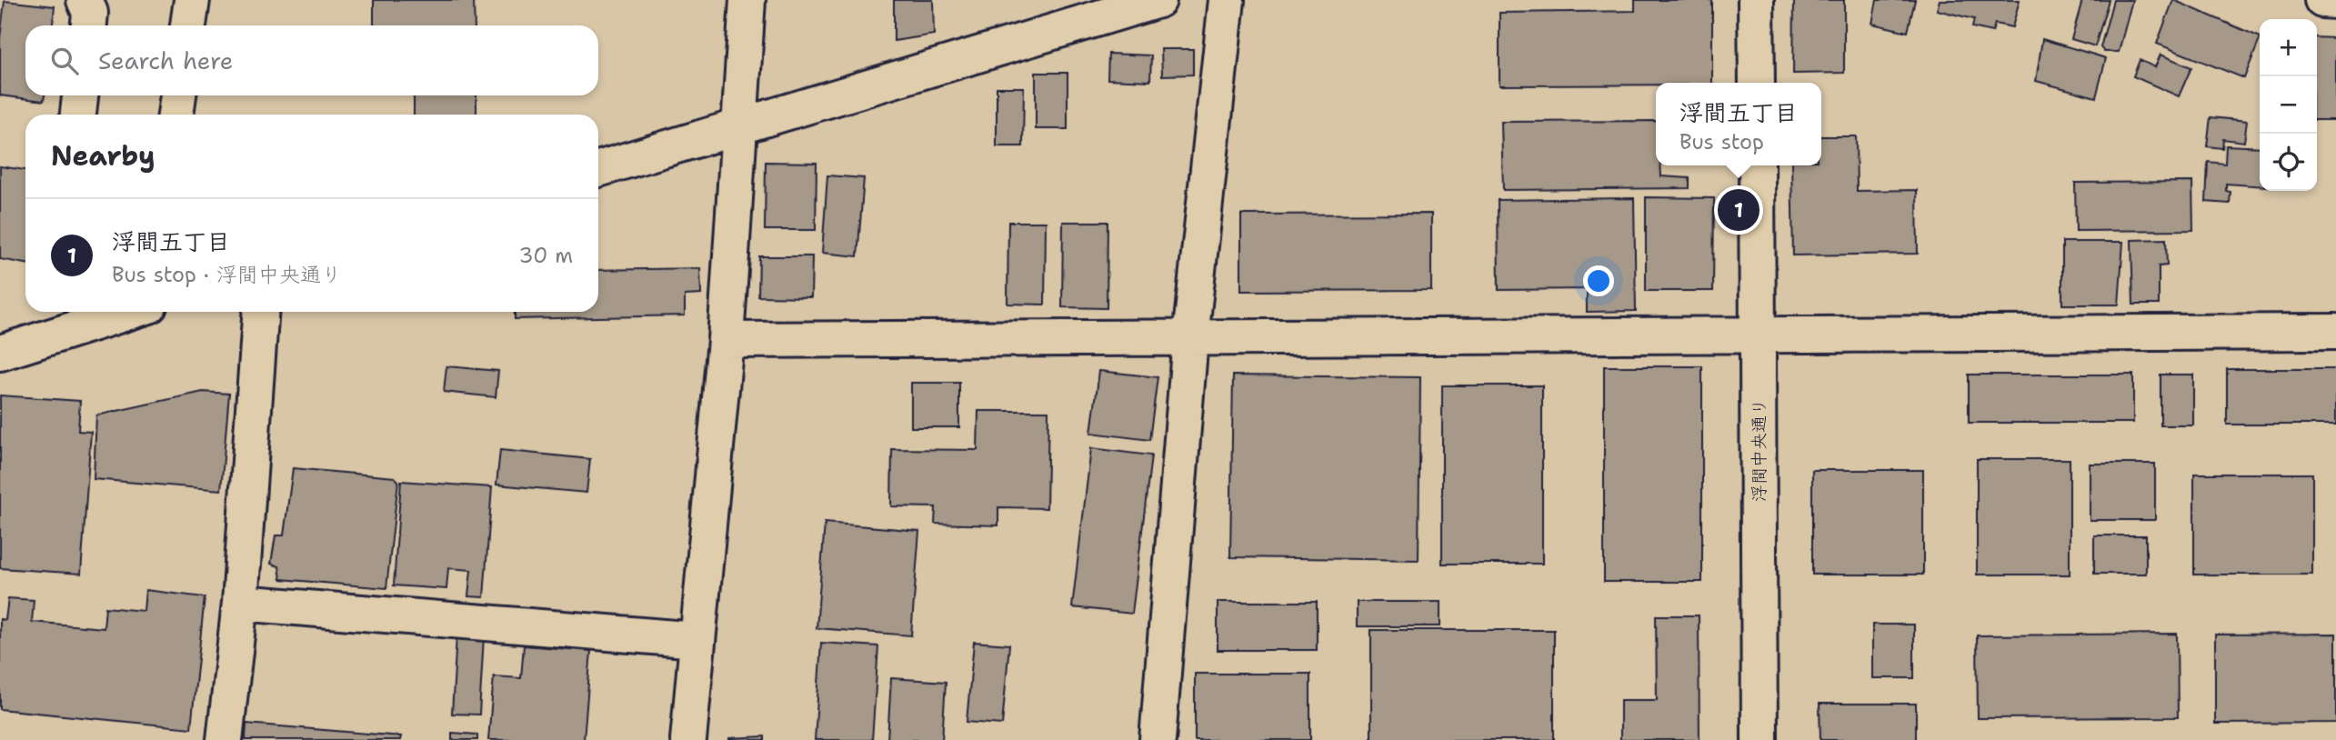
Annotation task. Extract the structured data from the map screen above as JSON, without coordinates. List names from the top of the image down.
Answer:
{
  "streets": {
    "street": ["浮間中央通り"]
  },
  "page": {
    "map_buttons": ["+", "−"],
    "search": "Search here",
    "popup": ["浮間五丁目", "Bus stop"],
    "heading": "Nearby",
    "pins": "1",
    "list": [
      {
        "mark": "1",
        "name": "浮間五丁目",
        "note": "Bus stop · 浮間中央通り",
        "value": "30 m"
      }
    ]
  }
}
